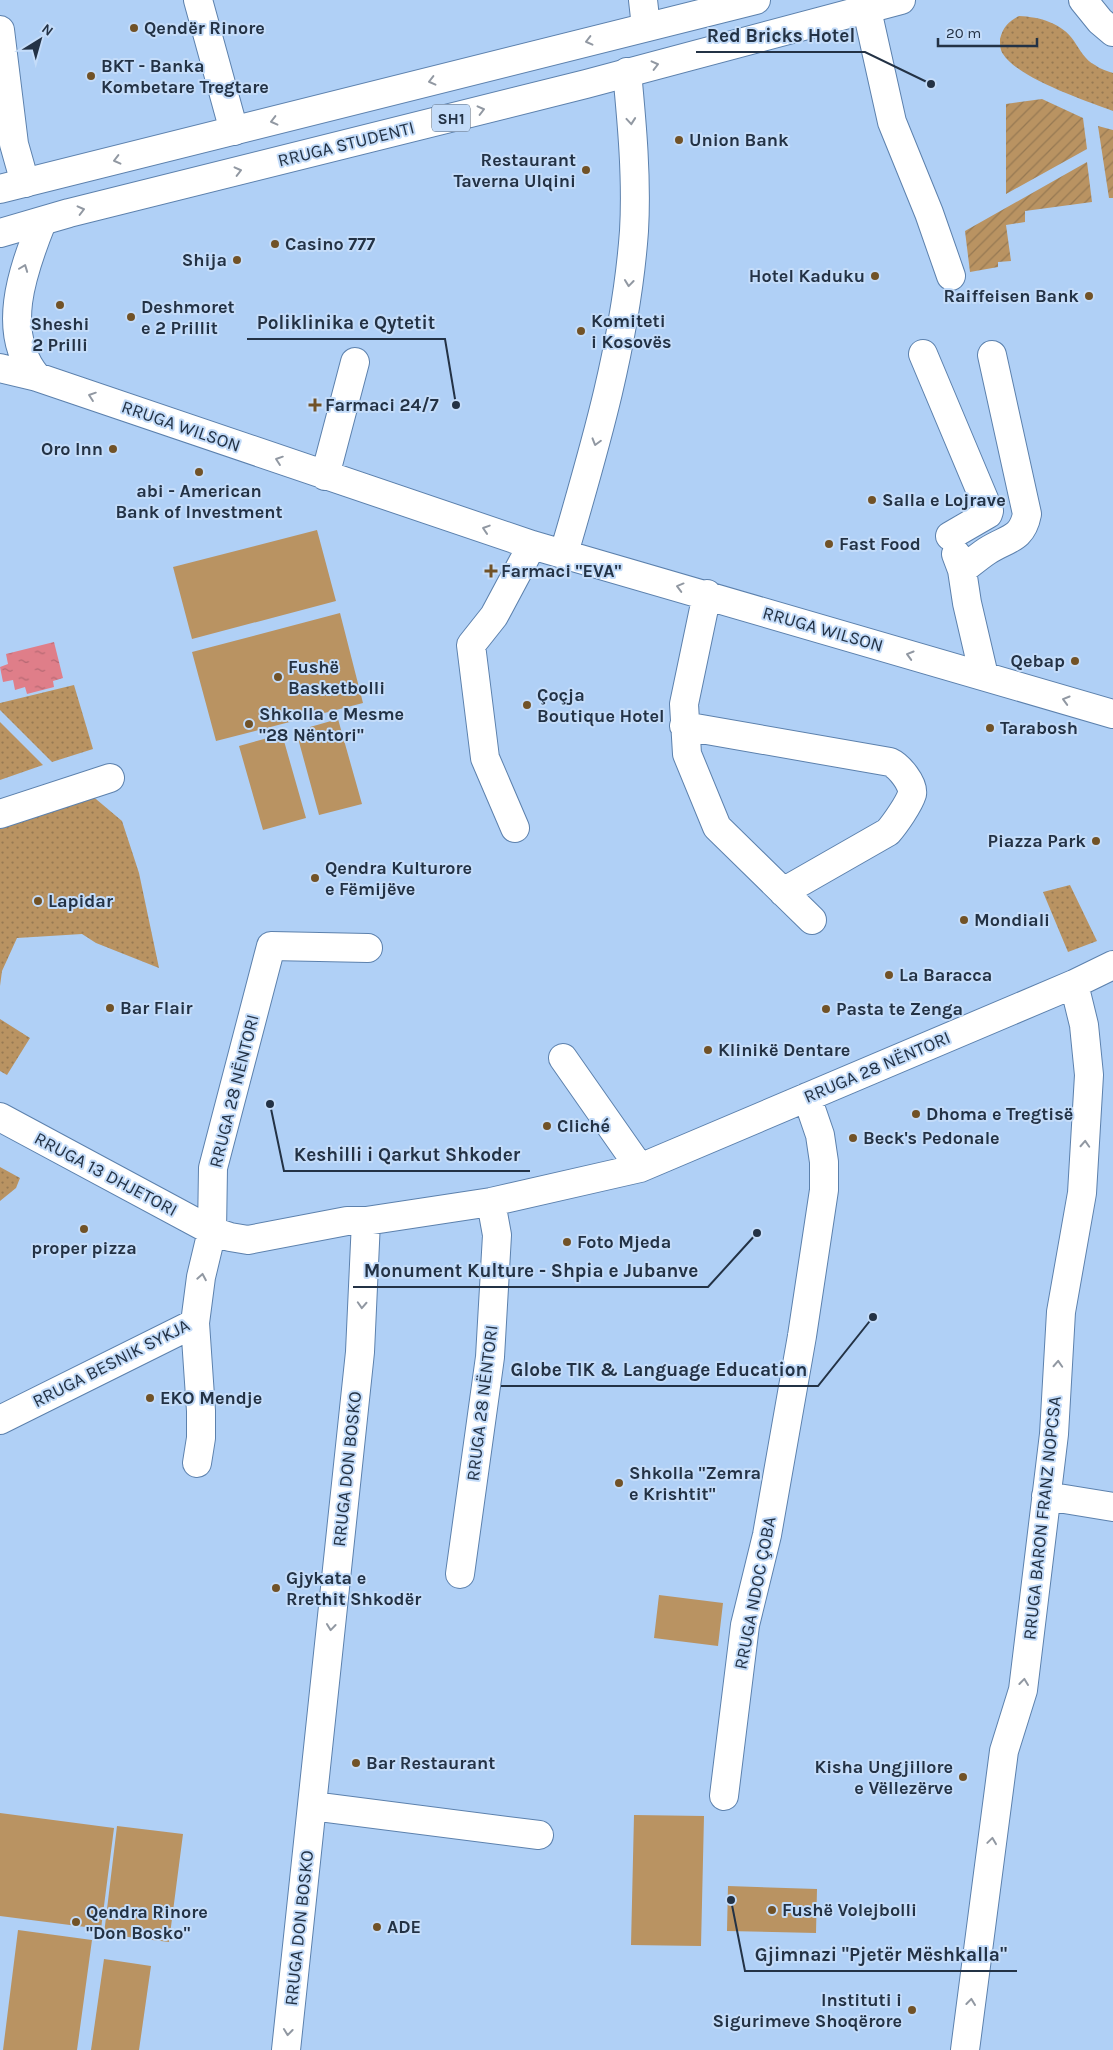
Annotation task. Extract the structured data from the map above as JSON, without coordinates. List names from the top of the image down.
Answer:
{
  "streets": {
    "street": [
      "SH1",
      "RRUGA STUDENTI",
      "RRUGA WILSON",
      "RRUGA 28 NËNTORI",
      "RRUGA 13 DHJETORI",
      "RRUGA BESNIK SYKJA",
      "RRUGA DON BOSKO",
      "RRUGA BARON FRANZ NOPCSA",
      "RRUGA NDOC ÇOBA"
    ]
  },
  "crossings": [
    ["RRUGA 28 NËNTORI", "RRUGA 13 DHJETORI"],
    ["RRUGA 28 NËNTORI", "RRUGA BESNIK SYKJA"],
    ["RRUGA 28 NËNTORI", "RRUGA DON BOSKO"],
    ["RRUGA 28 NËNTORI", "RRUGA BARON FRANZ NOPCSA"],
    ["RRUGA 28 NËNTORI", "RRUGA NDOC ÇOBA"],
    ["RRUGA 13 DHJETORI", "RRUGA BESNIK SYKJA"]
  ],
  "one_way": ["RRUGA WILSON", "RRUGA DON BOSKO", "RRUGA BARON FRANZ NOPCSA"],
  "places": {
    "other": [
      "Qendër Rinore",
      "BKT - Banka Kombetare Tregtare",
      "Red Bricks Hotel",
      "Union Bank",
      "Restaurant Taverna Ulqini",
      "Casino 777",
      "Shija",
      "Hotel Kaduku",
      "Raiffeisen Bank",
      "Sheshi 2 Prilli",
      "Deshmoret e 2 Prillit",
      "Komiteti i Kosovës",
      "Poliklinika e Qytetit",
      "Oro Inn",
      "abi - American Bank of Investment",
      "Salla e Lojrave",
      "Fast Food",
      "Qebap",
      "Fushë Basketbolli",
      "Çoçja Boutique Hotel",
      "Shkolla e Mesme \"28 Nëntori\"",
      "Tarabosh",
      "Piazza Park",
      "Qendra Kulturore e Fëmijëve",
      "Lapidar",
      "Mondiali",
      "La Baracca",
      "Bar Flair",
      "Pasta te Zenga",
      "Klinikë Dentare",
      "Keshilli i Qarkut Shkoder",
      "Dhoma e Tregtisë",
      "Cliché",
      "Beck's Pedonale",
      "proper pizza",
      "Monument Kulture - Shpia e Jubanve",
      "Foto Mjeda",
      "Globe TIK & Language Education",
      "EKO Mendje",
      "Shkolla \"Zemra e Krishtit\"",
      "Gjykata e Rrethit Shkodër",
      "Bar Restaurant",
      "Kisha Ungjillore e Vëllezërve",
      "Gjimnazi \"Pjetër Mëshkalla\"",
      "Fushë Volejbolli",
      "Qendra Rinore \"Don Bosko\"",
      "ADE",
      "Instituti i Sigurimeve Shoqërore"
    ],
    "health": ["Farmaci 24/7", "Farmaci \"EVA\""]
  },
  "scale_bar": "20 m",
  "north": "top right"
}
